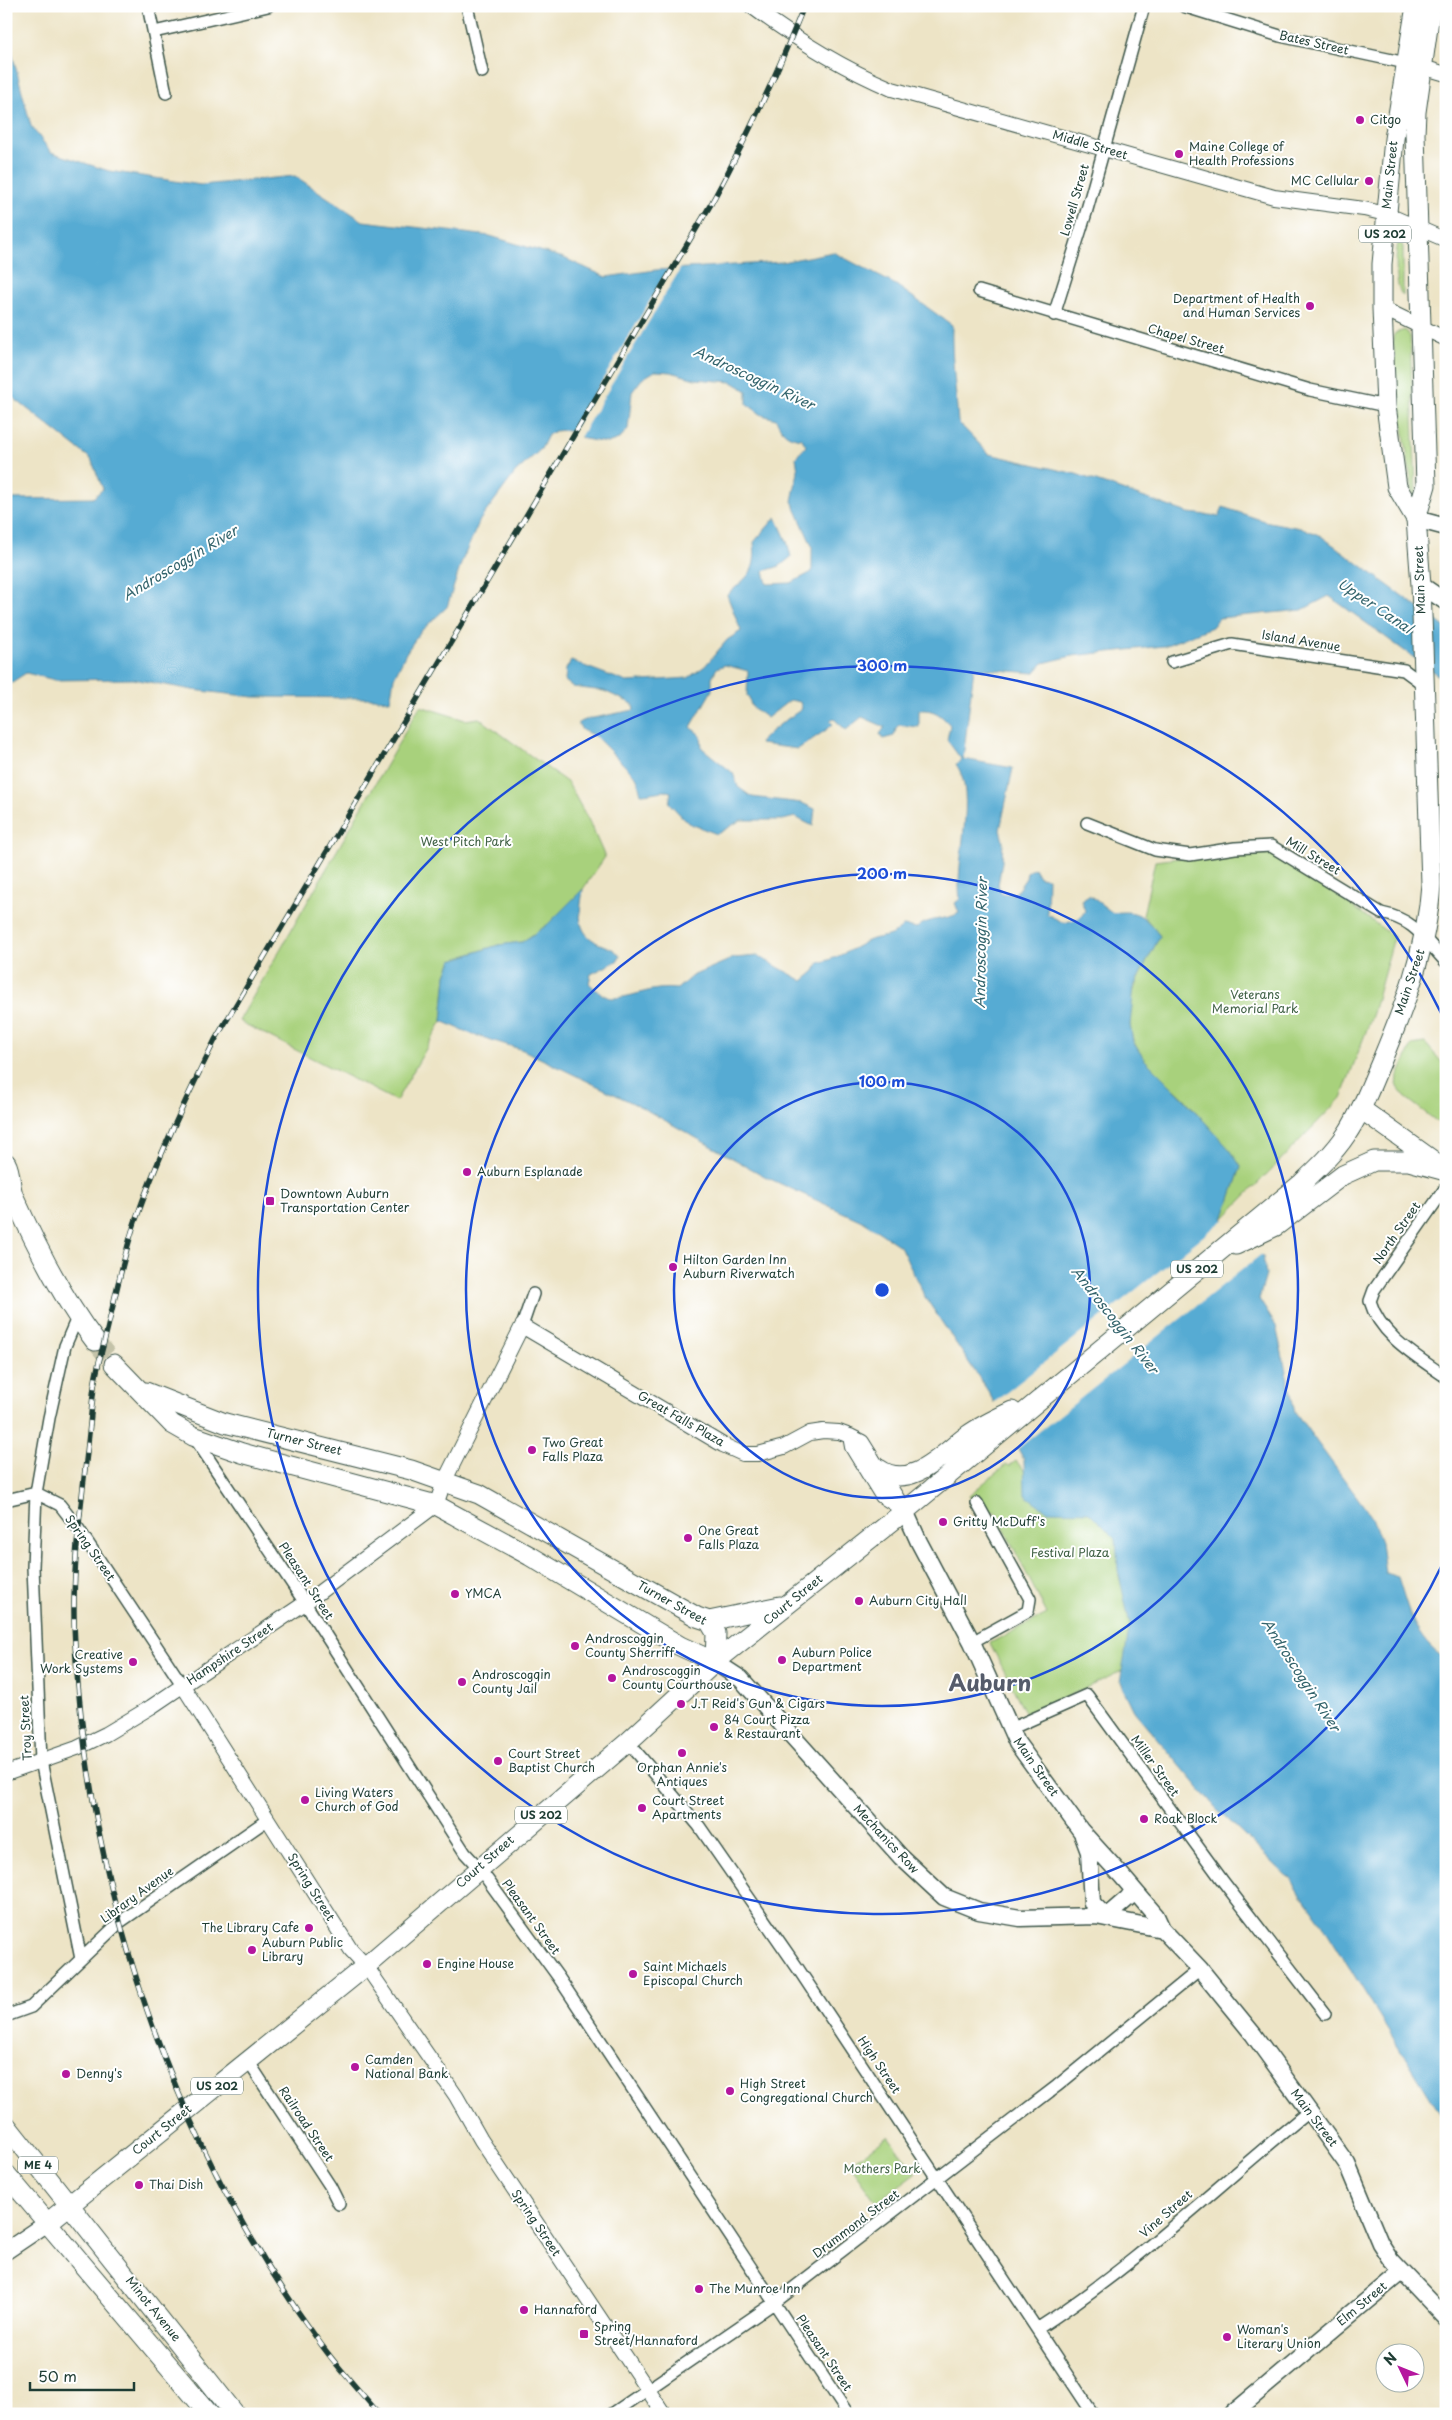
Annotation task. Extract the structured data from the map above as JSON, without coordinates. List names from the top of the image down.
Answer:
{
  "streets": {
    "highway": [
      "Main Street",
      "US 202",
      "Turner Street",
      "Court Street",
      "ME 4",
      "Minot Avenue"
    ],
    "main road": ["Mechanics Row", "Elm Street"],
    "street": [
      "Bates Street",
      "Middle Street",
      "Lowell Street",
      "Chapel Street",
      "Island Avenue",
      "Mill Street",
      "North Street",
      "Great Falls Plaza",
      "Spring Street",
      "Pleasant Street",
      "Hampshire Street",
      "Troy Street",
      "Miller Street",
      "Library Avenue",
      "High Street",
      "Railroad Street",
      "Vine Street",
      "Drummond Street"
    ]
  },
  "crossings": [
    ["Bates Street", "Main Street"],
    ["Middle Street", "Main Street"],
    ["Middle Street", "Lowell Street"],
    ["Main Street", "Chapel Street"],
    ["Main Street", "Island Avenue"],
    ["Main Street", "Mill Street"],
    ["Main Street", "Great Falls Plaza"],
    ["Main Street", "Court Street"],
    ["Main Street", "Miller Street"],
    ["Main Street", "Mechanics Row"],
    ["Main Street", "Vine Street"],
    ["Main Street", "Drummond Street"],
    ["Main Street", "Elm Street"],
    ["Lowell Street", "Chapel Street"],
    ["Great Falls Plaza", "Court Street"],
    ["Turner Street", "Pleasant Street"],
    ["Turner Street", "Court Street"],
    ["Turner Street", "Hampshire Street"],
    ["Turner Street", "Mechanics Row"],
    ["Spring Street", "Court Street"],
    ["Spring Street", "Hampshire Street"],
    ["Spring Street", "Troy Street"],
    ["Spring Street", "Library Avenue"],
    ["Spring Street", "Drummond Street"],
    ["Pleasant Street", "Court Street"],
    ["Pleasant Street", "Hampshire Street"],
    ["Pleasant Street", "Drummond Street"],
    ["Court Street", "Mechanics Row"],
    ["Court Street", "High Street"],
    ["Court Street", "Railroad Street"],
    ["Court Street", "ME 4"],
    ["Court Street", "Minot Avenue"],
    ["Hampshire Street", "Troy Street"],
    ["Troy Street", "Library Avenue"],
    ["High Street", "Vine Street"],
    ["High Street", "Drummond Street"],
    ["ME 4", "Minot Avenue"]
  ],
  "districts": ["Auburn"],
  "water": ["Androscoggin River", "Upper Canal"],
  "parks": [
    "West Pitch Park",
    "Veterans Memorial Park",
    "Festival Plaza",
    "Mothers Park"
  ],
  "places": {
    "other": [
      "Citgo",
      "Maine College of Health Professions",
      "MC Cellular",
      "Department of Health and Human Services",
      "Auburn Esplanade",
      "Hilton Garden Inn Auburn Riverwatch",
      "Two Great Falls Plaza",
      "Gritty McDuff's",
      "One Great Falls Plaza",
      "YMCA",
      "Auburn City Hall",
      "Androscoggin County Sherriff",
      "Auburn Police Department",
      "Creative Work Systems",
      "Androscoggin County Courthouse",
      "Androscoggin County Jail",
      "J.T Reid's Gun & Cigars",
      "84 Court Pizza & Restaurant",
      "Orphan Annie's Antiques",
      "Court Street Baptist Church",
      "Living Waters Church of God",
      "Court Street Apartments",
      "Roak Block",
      "The Library Cafe",
      "Auburn Public Library",
      "Engine House",
      "Saint Michaels Episcopal Church",
      "Camden National Bank",
      "Denny's",
      "High Street Congregational Church",
      "Thai Dish",
      "The Munroe Inn",
      "Hannaford",
      "Woman's Literary Union"
    ],
    "transit": ["Downtown Auburn Transportation Center", "Spring Street/Hannaford"]
  },
  "scale_bar": "50 m",
  "north": "top left",
  "rings": ["300 m", "200 m", "100 m"]
}
